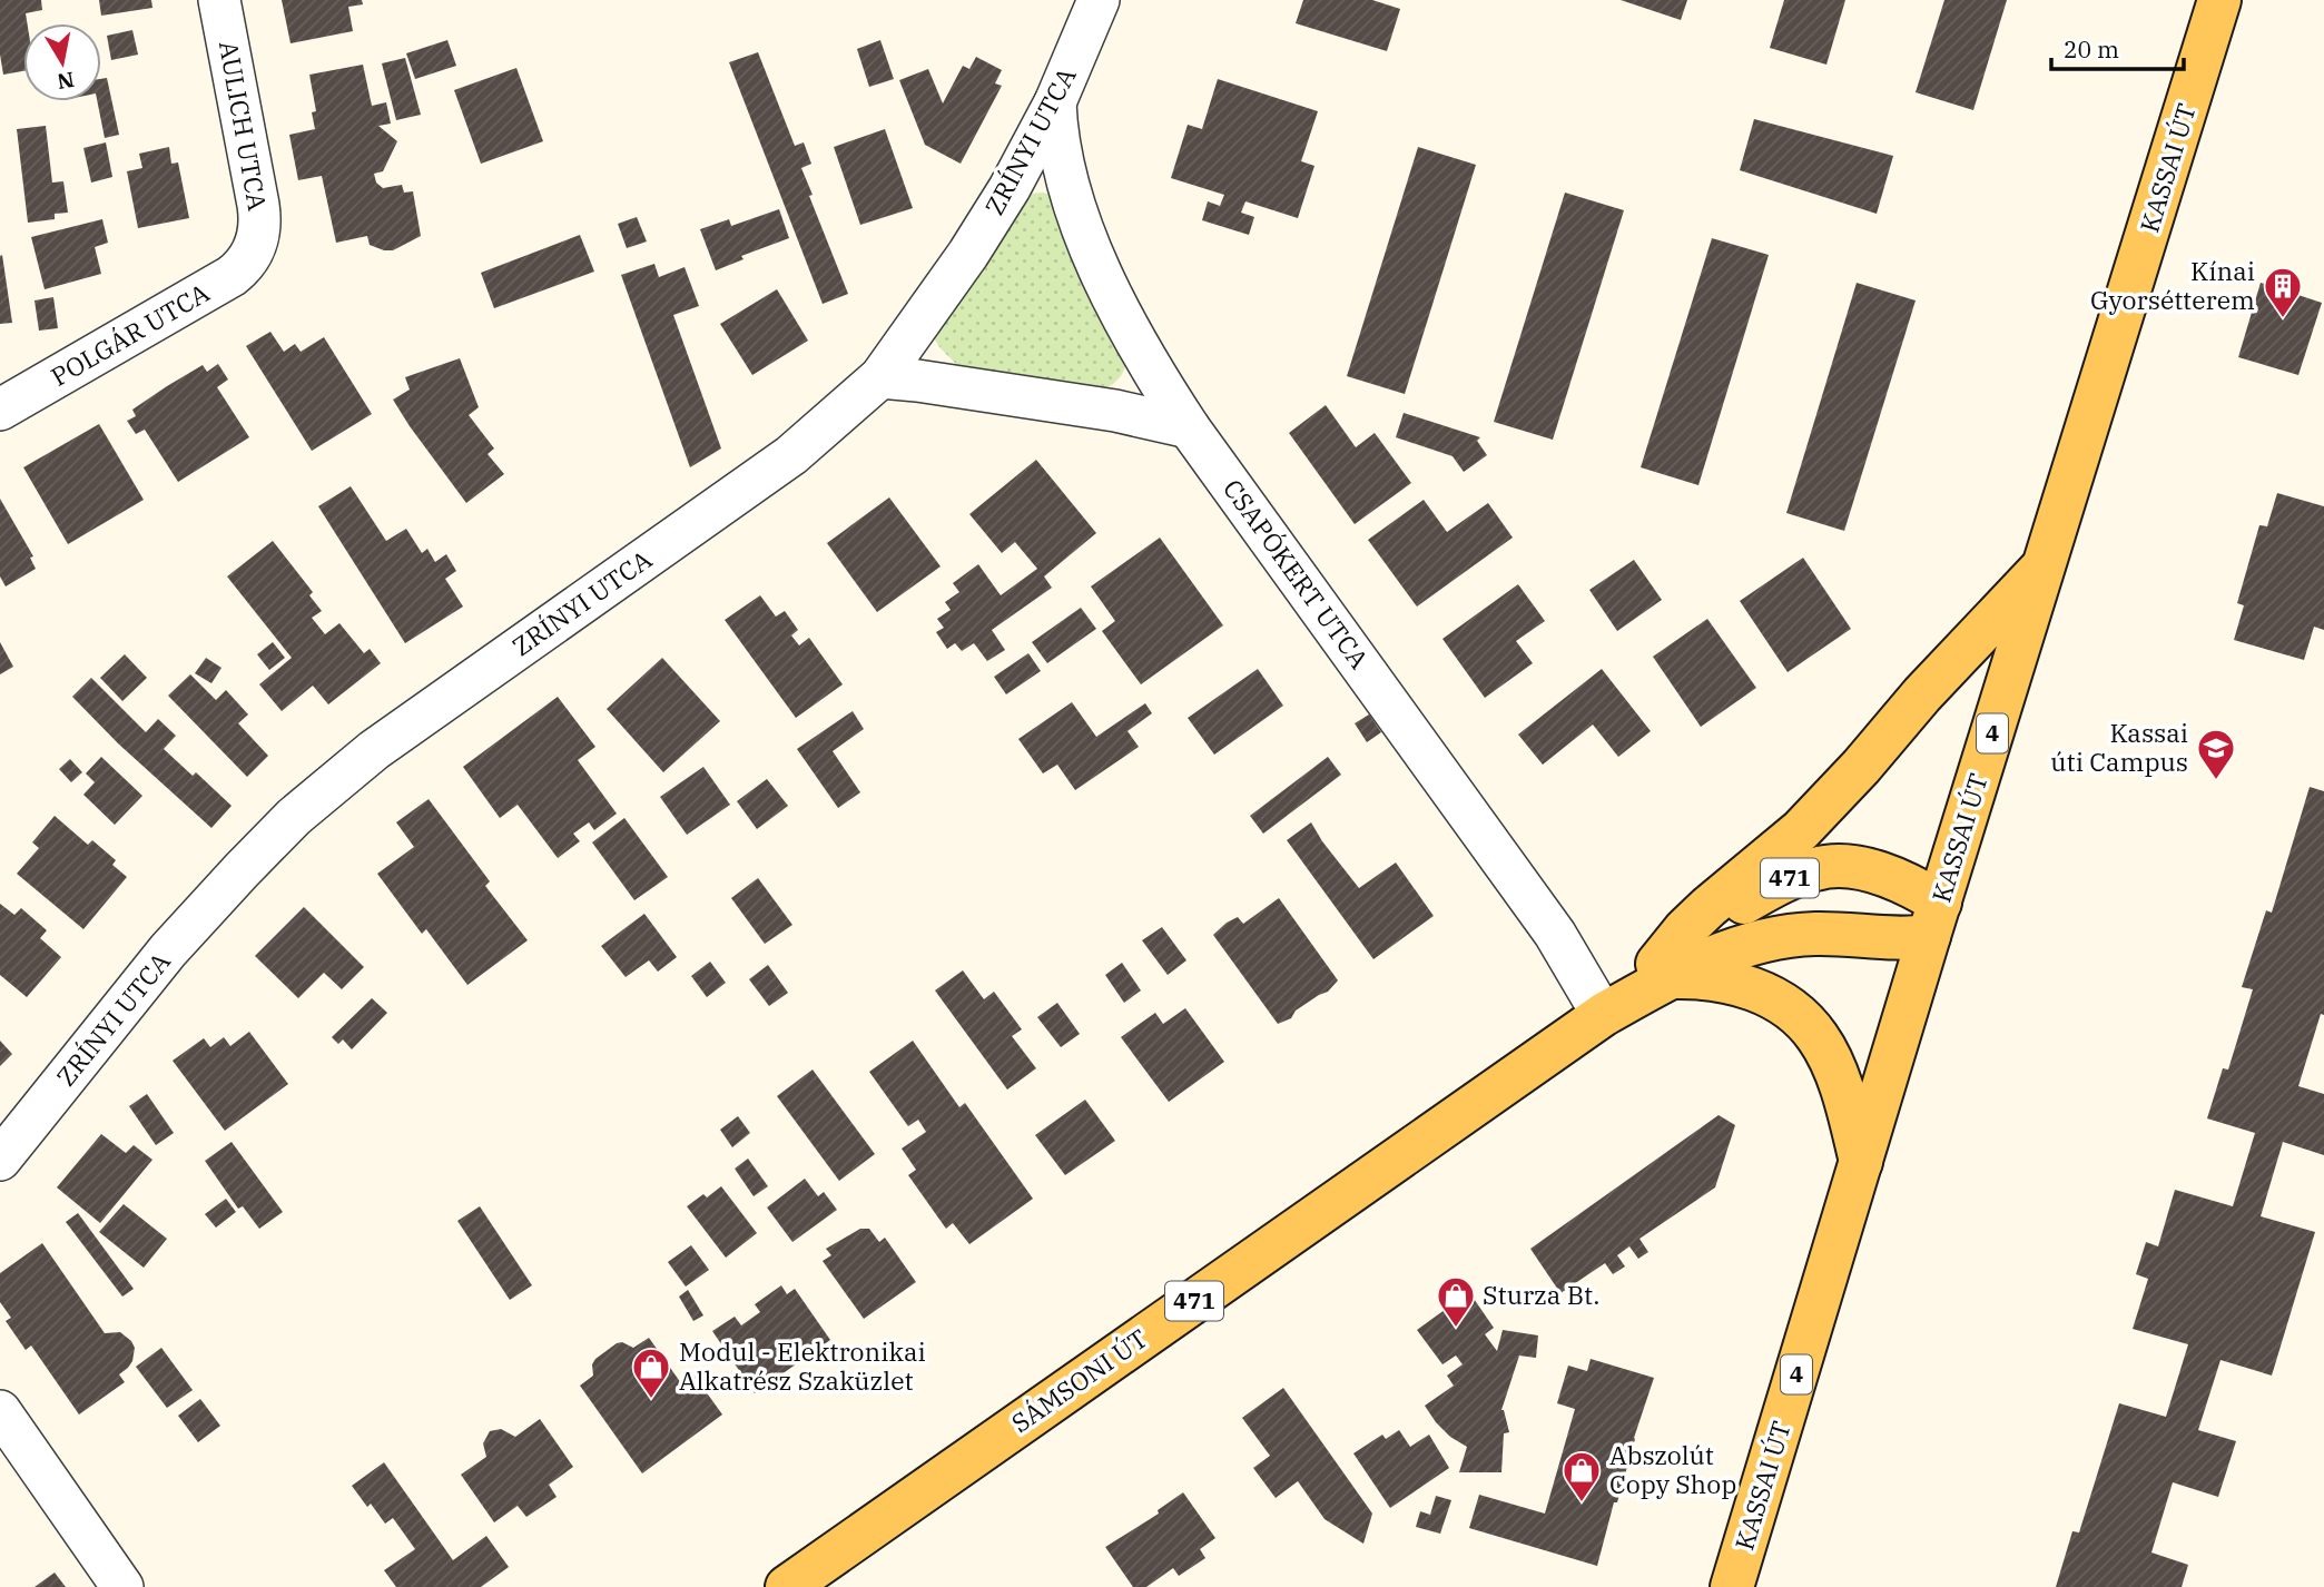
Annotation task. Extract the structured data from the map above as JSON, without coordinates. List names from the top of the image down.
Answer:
{
  "streets": {
    "main road": [
      "KASSAI ÚT",
      "4",
      "471",
      "SÁMSONI ÚT"
    ],
    "street": [
      "AULICH UTCA",
      "ZRÍNYI UTCA",
      "POLGÁR UTCA",
      "CSAPÓKERT UTCA"
    ]
  },
  "crossings": [
    ["AULICH UTCA", "POLGÁR UTCA"],
    ["ZRÍNYI UTCA", "CSAPÓKERT UTCA"],
    ["KASSAI ÚT", "SÁMSONI ÚT"],
    ["CSAPÓKERT UTCA", "SÁMSONI ÚT"]
  ],
  "places": {
    "building": ["Kínai Gyorsétterem"],
    "school or university": ["Kassai úti Campus"],
    "shop": ["Sturza Bt.", "Modul - Elektronikai Alkatrész Szaküzlet", "Abszolút Copy Shop"]
  },
  "scale_bar": "20 m",
  "north": "bottom"
}
